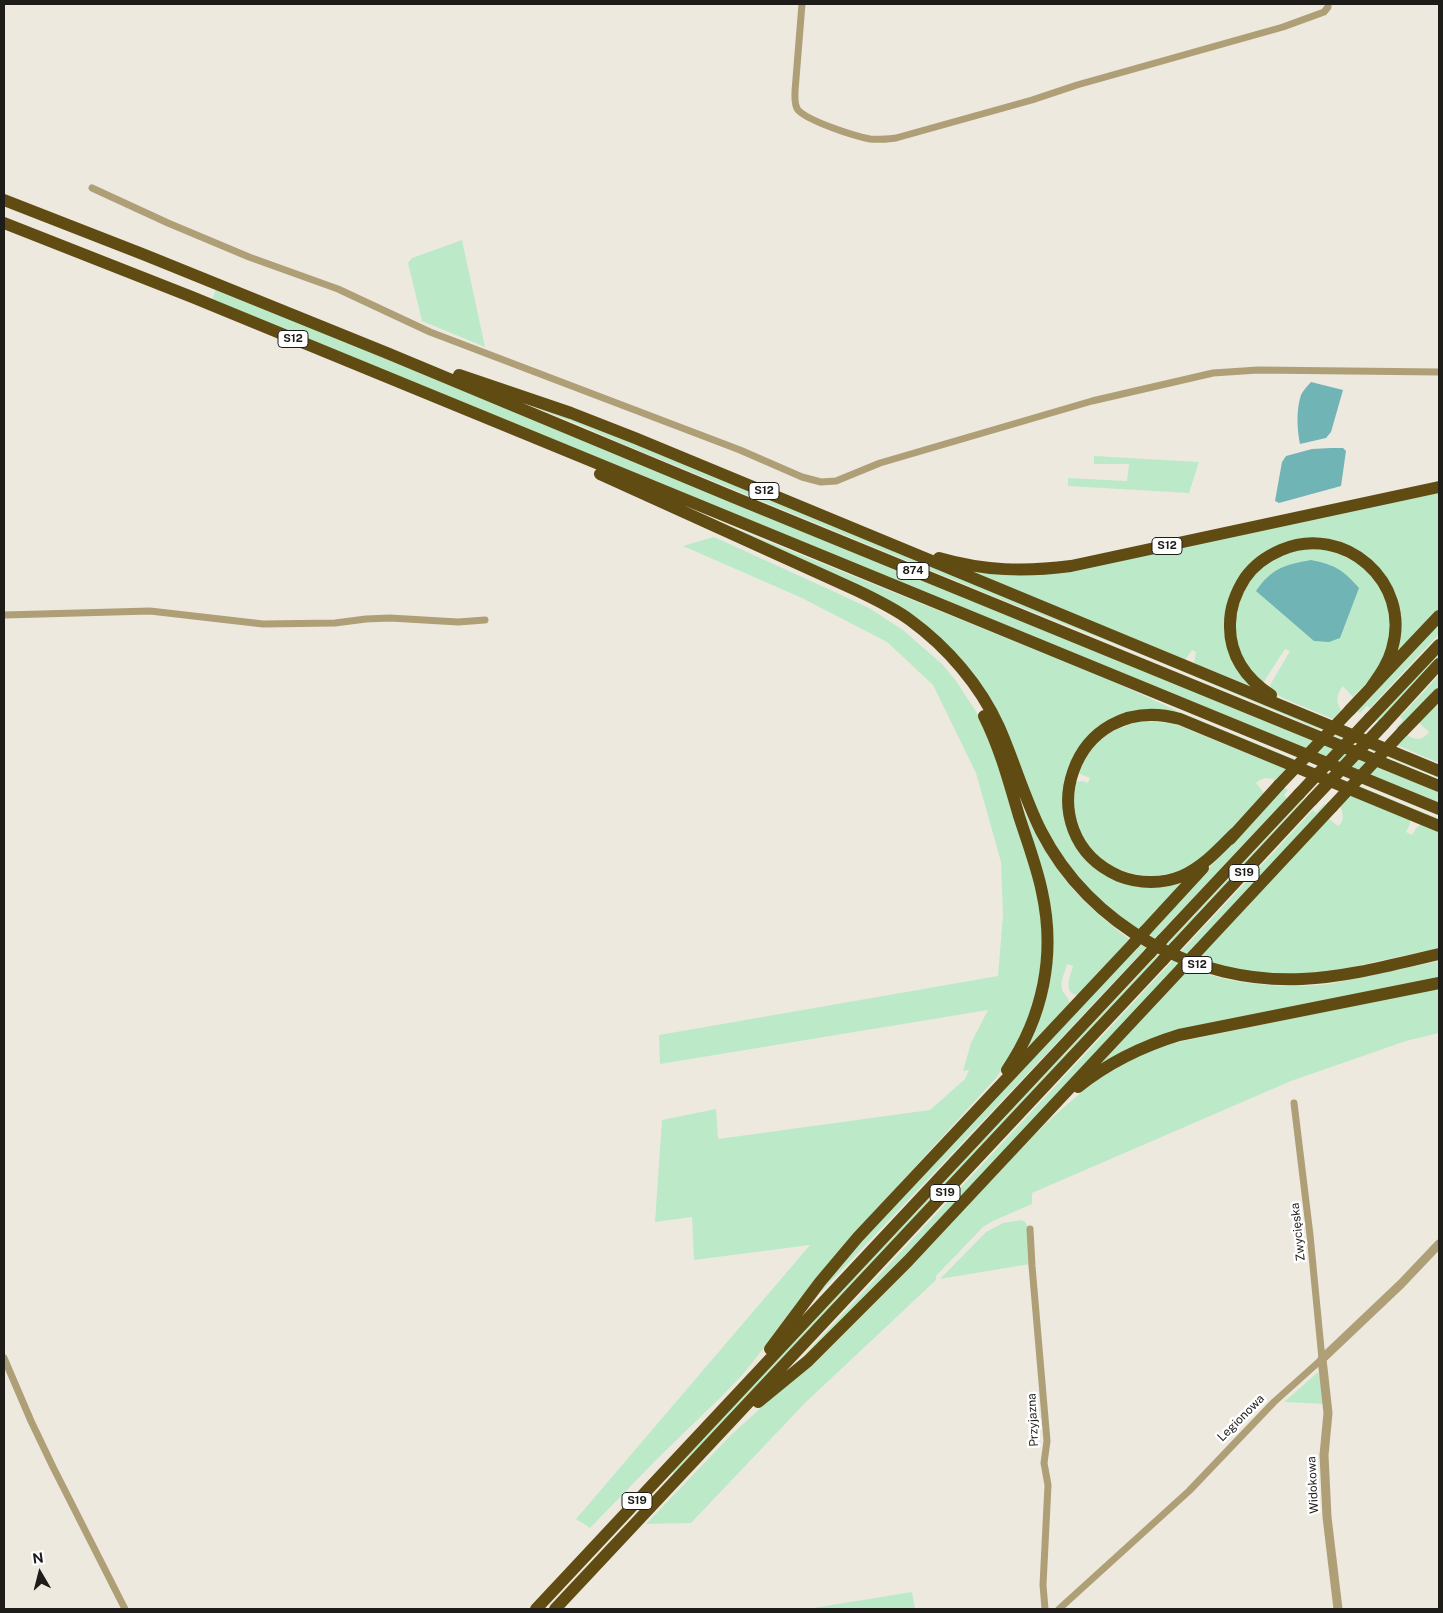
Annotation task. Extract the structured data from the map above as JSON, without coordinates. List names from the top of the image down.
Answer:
{
  "streets": {
    "highway": ["S12", "874", "S19"],
    "street": [
      "Zwycięska",
      "Legionowa",
      "Przyjazna",
      "Widokowa"
    ]
  },
  "crossings": [
    ["S12", "874"],
    ["Zwycięska", "Legionowa"],
    ["Zwycięska", "Widokowa"],
    ["Legionowa", "Widokowa"]
  ],
  "north": "top"
}
